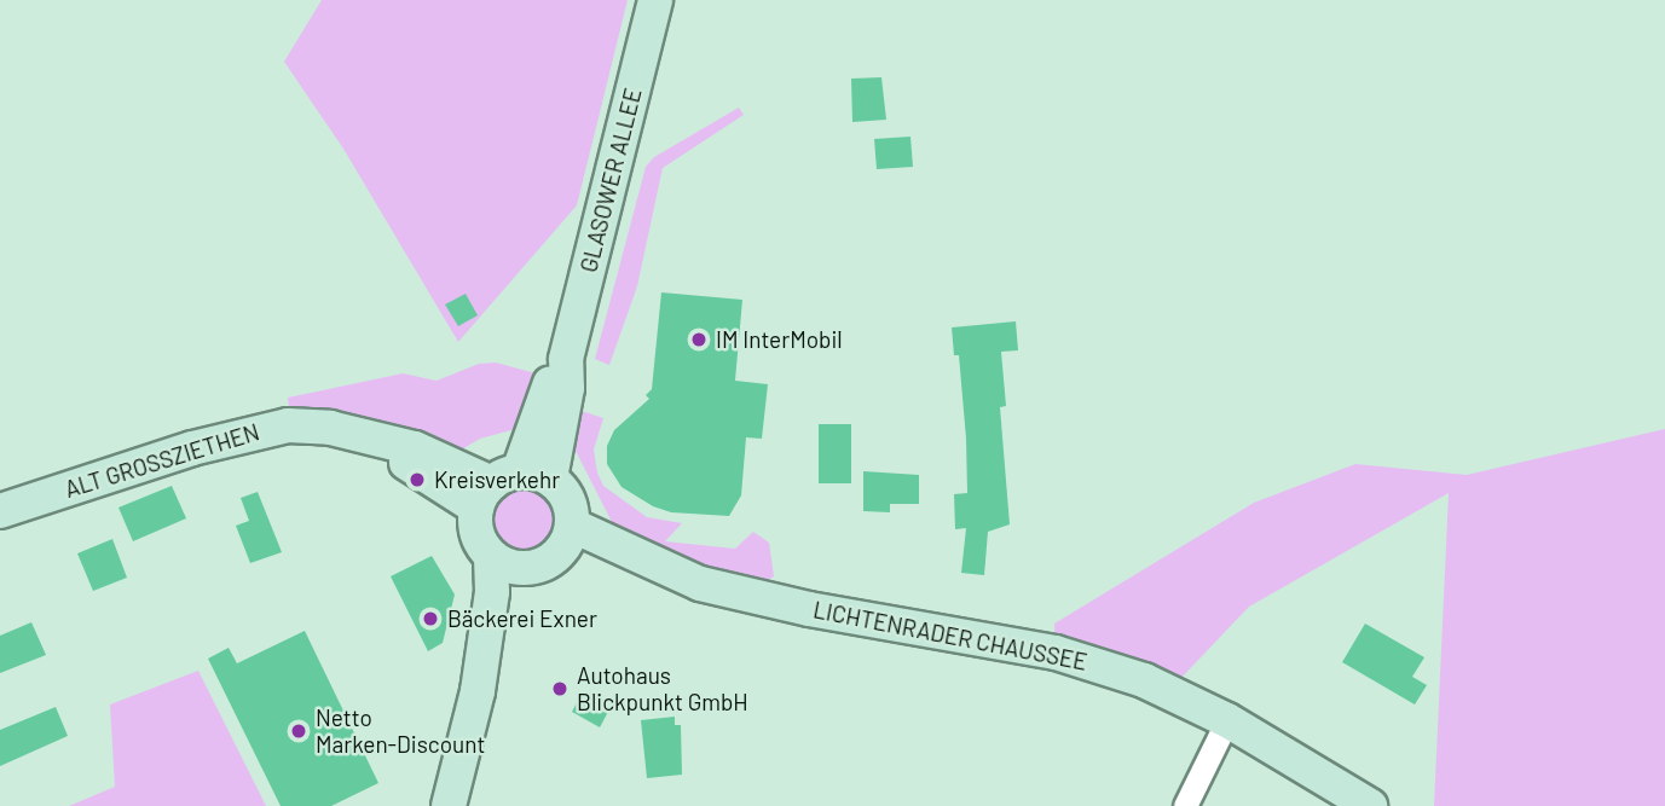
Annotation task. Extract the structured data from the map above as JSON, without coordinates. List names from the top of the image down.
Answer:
{
  "streets": {
    "street": ["GLASOWER ALLEE", "ALT GROSSZIETHEN", "LICHTENRADER CHAUSSEE"]
  },
  "crossings": [
    ["GLASOWER ALLEE", "ALT GROSSZIETHEN"],
    ["GLASOWER ALLEE", "LICHTENRADER CHAUSSEE"],
    ["ALT GROSSZIETHEN", "LICHTENRADER CHAUSSEE"]
  ],
  "places": [
    "IM InterMobil",
    "Kreisverkehr",
    "Bäckerei Exner",
    "Autohaus Blickpunkt GmbH",
    "Netto Marken-Discount"
  ]
}
